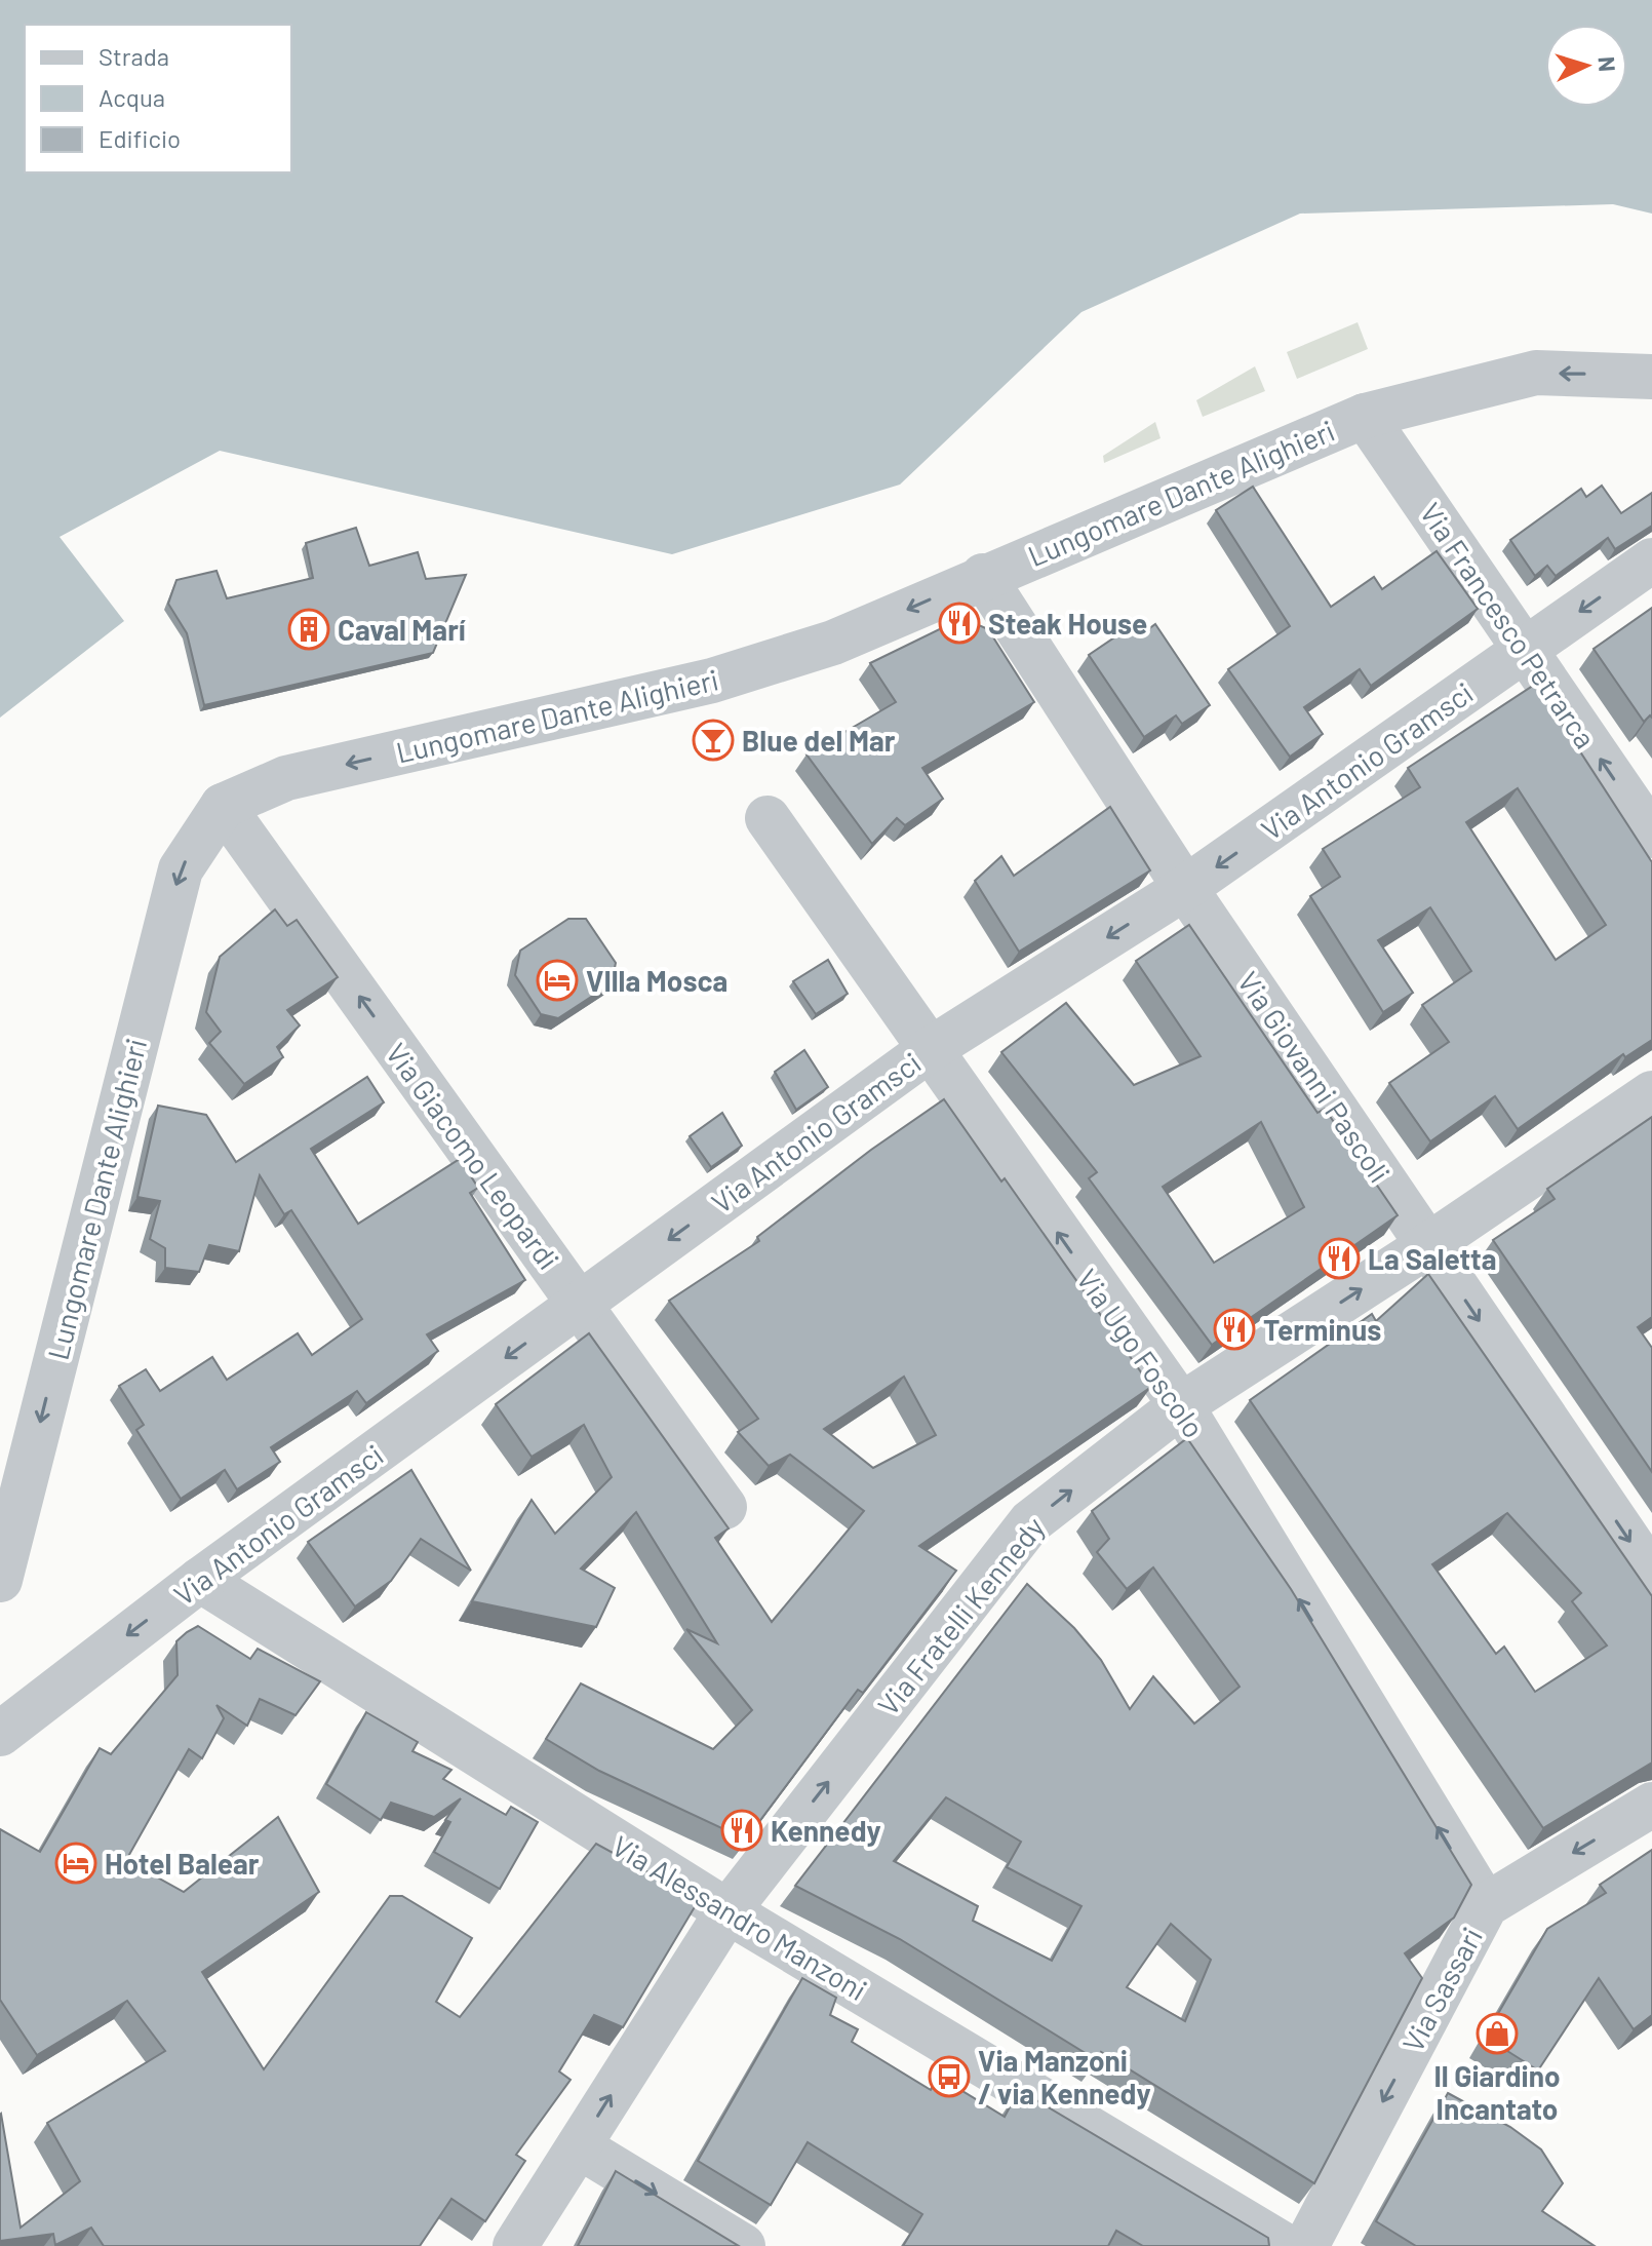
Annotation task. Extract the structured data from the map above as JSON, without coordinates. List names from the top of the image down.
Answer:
{
  "streets": {
    "street": [
      "Lungomare Dante Alighieri",
      "Via Francesco Petrarca",
      "Via Antonio Gramsci",
      "Via Giovanni Pascoli",
      "Via Giacomo Leopardi",
      "Via Ugo Foscolo",
      "Via Fratelli Kennedy",
      "Via Alessandro Manzoni",
      "Via Sassari"
    ]
  },
  "crossings": [
    ["Lungomare Dante Alighieri", "Via Francesco Petrarca"],
    ["Lungomare Dante Alighieri", "Via Giovanni Pascoli"],
    ["Lungomare Dante Alighieri", "Via Giacomo Leopardi"],
    ["Via Francesco Petrarca", "Via Antonio Gramsci"],
    ["Via Antonio Gramsci", "Via Giovanni Pascoli"],
    ["Via Antonio Gramsci", "Via Giacomo Leopardi"],
    ["Via Antonio Gramsci", "Via Ugo Foscolo"],
    ["Via Antonio Gramsci", "Via Alessandro Manzoni"],
    ["Via Giovanni Pascoli", "Via Fratelli Kennedy"],
    ["Via Ugo Foscolo", "Via Fratelli Kennedy"],
    ["Via Ugo Foscolo", "Via Sassari"],
    ["Via Fratelli Kennedy", "Via Alessandro Manzoni"]
  ],
  "one_way": [
    "Lungomare Dante Alighieri",
    "Via Francesco Petrarca",
    "Via Antonio Gramsci",
    "Via Giacomo Leopardi",
    "Via Ugo Foscolo",
    "Via Fratelli Kennedy",
    "Via Sassari"
  ],
  "places": {
    "restaurant": [
      "Steak House",
      "La Saletta",
      "Terminus",
      "Kennedy"
    ],
    "building": ["Caval Marí"],
    "bar": ["Blue del Mar"],
    "hotel": ["VIlla Mosca", "Hotel Balear"],
    "shop": ["Il Giardino Incantato"],
    "bus stop": ["Via Manzoni / via Kennedy"]
  },
  "legend": ["Strada", "Acqua", "Edificio"],
  "north": "right"
}
